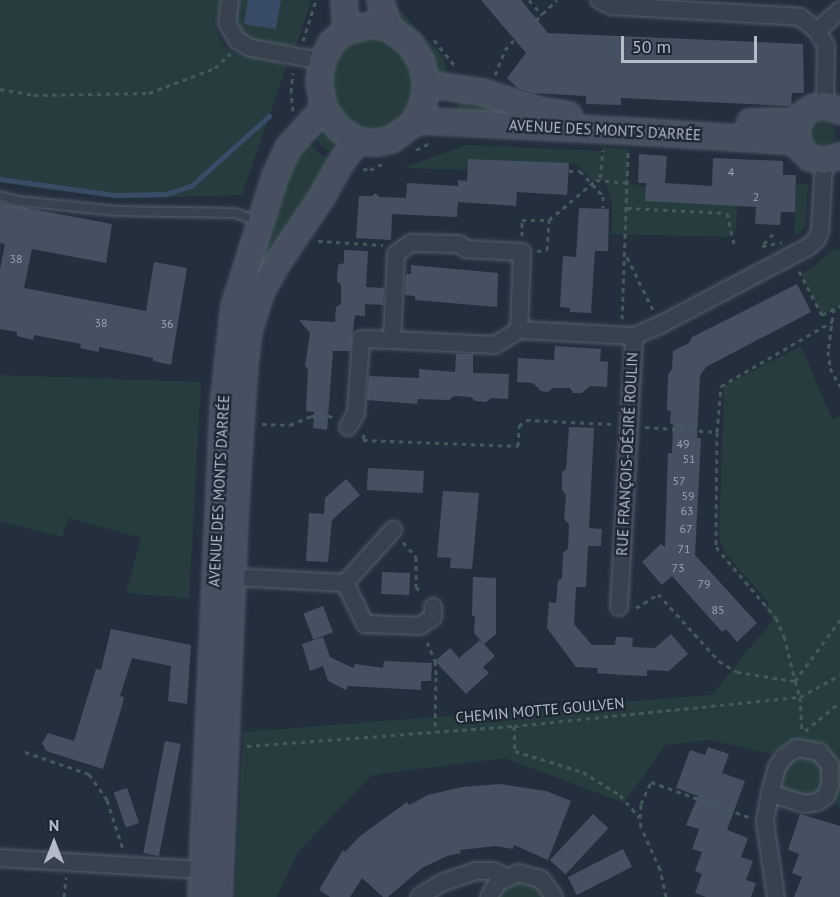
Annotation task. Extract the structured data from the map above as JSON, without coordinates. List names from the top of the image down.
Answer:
{
  "streets": {
    "street": ["AVENUE DES MONTS D'ARRÉE", "RUE FRANÇOIS-DÉSIRÉ ROULIN"],
    "path": ["CHEMIN MOTTE GOULVEN"]
  },
  "house_numbers": [
    "4",
    "2",
    "38",
    "38",
    "36",
    "49",
    "51",
    "57",
    "59",
    "63",
    "67",
    "71",
    "73",
    "79",
    "85"
  ],
  "scale_bar": "50 m",
  "north": "top"
}
